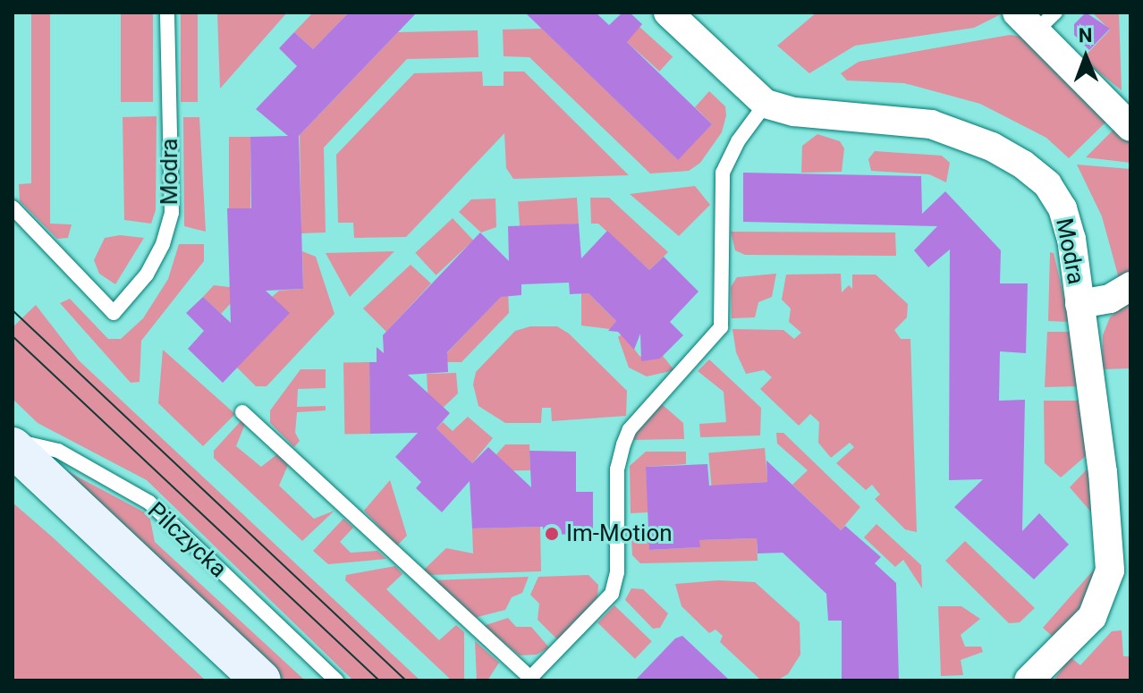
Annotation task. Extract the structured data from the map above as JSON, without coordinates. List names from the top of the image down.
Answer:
{
  "streets": {
    "street": ["Modra"],
    "lane": ["Pilczycka"]
  },
  "places": ["Im-Motion"],
  "north": "top"
}
